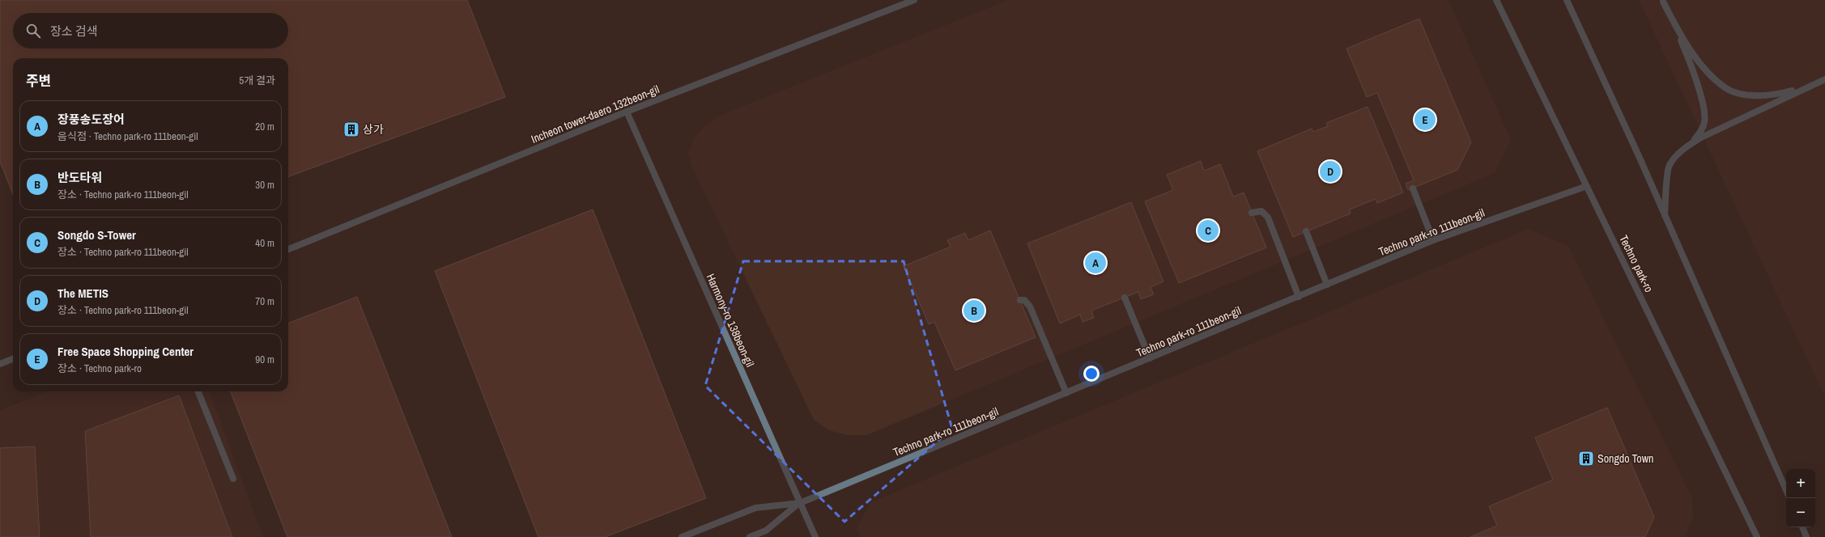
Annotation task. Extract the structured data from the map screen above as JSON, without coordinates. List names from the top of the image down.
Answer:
{
  "streets": {
    "street": [
      "Incheon tower-daero 132beon-gil",
      "Techno park-ro 111beon-gil",
      "Techno park-ro",
      "Harmony-ro 138beon-gil"
    ]
  },
  "crossings": [
    ["Incheon tower-daero 132beon-gil", "Harmony-ro 138beon-gil"],
    ["Techno park-ro 111beon-gil", "Techno park-ro"],
    ["Techno park-ro 111beon-gil", "Harmony-ro 138beon-gil"]
  ],
  "places": {
    "building": ["상가", "Songdo Town"]
  },
  "page": {
    "search": "장소 검색",
    "heading": ["주변", "5개 결과"],
    "list": [
      {
        "mark": "A",
        "name": "장풍송도장어",
        "note": "음식점 · Techno park-ro 111beon-gil",
        "value": "20 m"
      },
      {
        "mark": "B",
        "name": "반도타워",
        "note": "장소 · Techno park-ro 111beon-gil",
        "value": "30 m"
      },
      {
        "mark": "C",
        "name": "Songdo S-Tower",
        "note": "장소 · Techno park-ro 111beon-gil",
        "value": "40 m"
      },
      {
        "mark": "D",
        "name": "The METIS",
        "note": "장소 · Techno park-ro 111beon-gil",
        "value": "70 m"
      },
      {
        "mark": "E",
        "name": "Free Space Shopping Center",
        "note": "장소 · Techno park-ro",
        "value": "90 m"
      }
    ],
    "pins": [
      "E",
      "D",
      "C",
      "A",
      "B"
    ],
    "map_buttons": ["+", "−"]
  }
}
